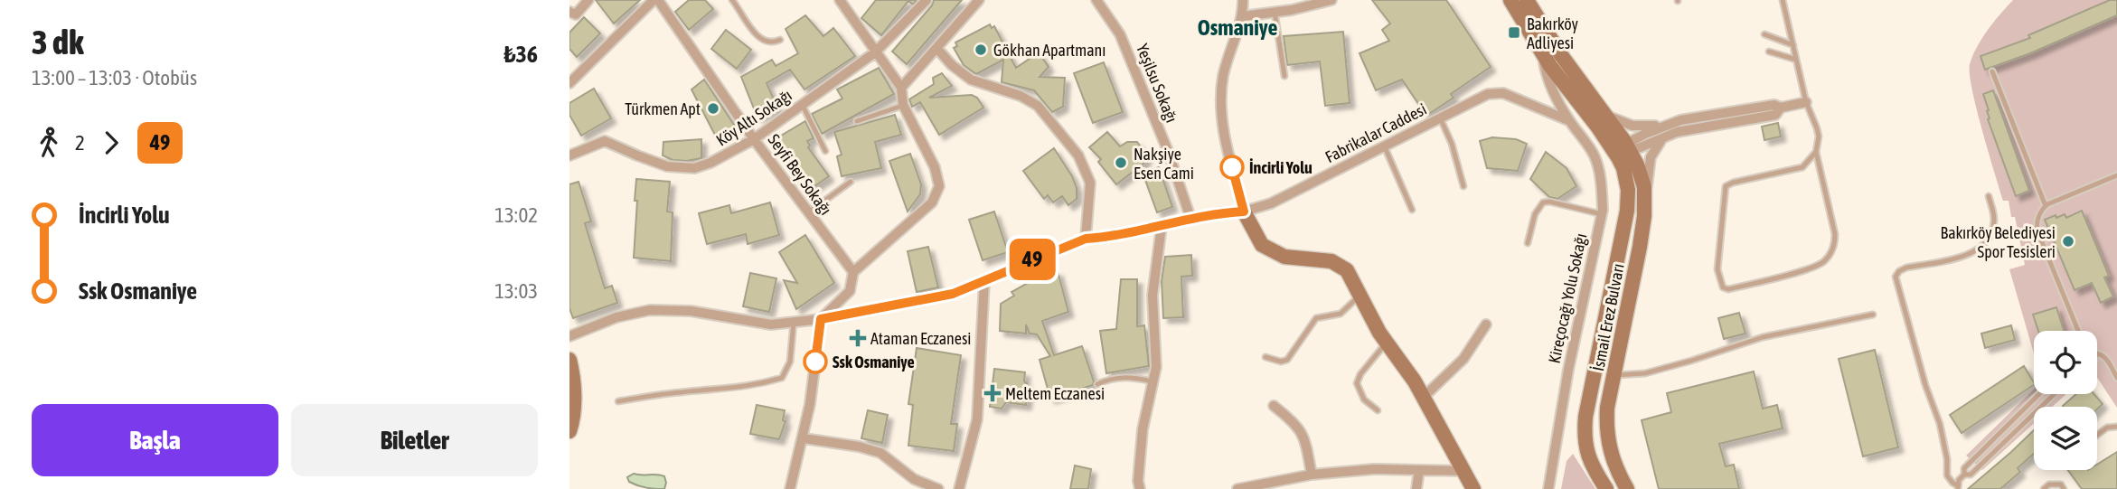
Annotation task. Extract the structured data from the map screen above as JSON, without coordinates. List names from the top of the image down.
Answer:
{
  "streets": {
    "street": [
      "Yeşilsu Sokağı",
      "Köy Altı Sokağı",
      "Fabrikalar Caddesi",
      "Seyfi Bey Sokağı",
      "Kireçocağı Yolu Sokağı",
      "İsmail Erez Bulvarı"
    ]
  },
  "crossings": [
    ["Yeşilsu Sokağı", "Fabrikalar Caddesi"],
    ["Köy Altı Sokağı", "Seyfi Bey Sokağı"],
    ["Fabrikalar Caddesi", "Kireçocağı Yolu Sokağı"],
    ["Kireçocağı Yolu Sokağı", "İsmail Erez Bulvarı"]
  ],
  "districts": ["Osmaniye"],
  "places": {
    "transit": ["Bakırköy Adliyesi"],
    "other": [
      "Gökhan Apartmanı",
      "Türkmen Apt",
      "Nakşiye Esen Cami",
      "İncirli Yolu",
      "Bakırköy Belediyesi Spor Tesisleri",
      "Ssk Osmaniye"
    ],
    "health": ["Ataman Eczanesi", "Meltem Eczanesi"]
  },
  "lines": ["bus line 49"],
  "page": {
    "heading": ["3 dk", "13:00 – 13:03 · Otobüs", "₺36"],
    "on_map": "49",
    "legs": ["2", "49"],
    "list": [
      {
        "name": "İncirli Yolu",
        "value": "13:02"
      },
      {
        "name": "Ssk Osmaniye",
        "value": "13:03"
      }
    ],
    "buttons": ["Başla", "Biletler"]
  }
}
